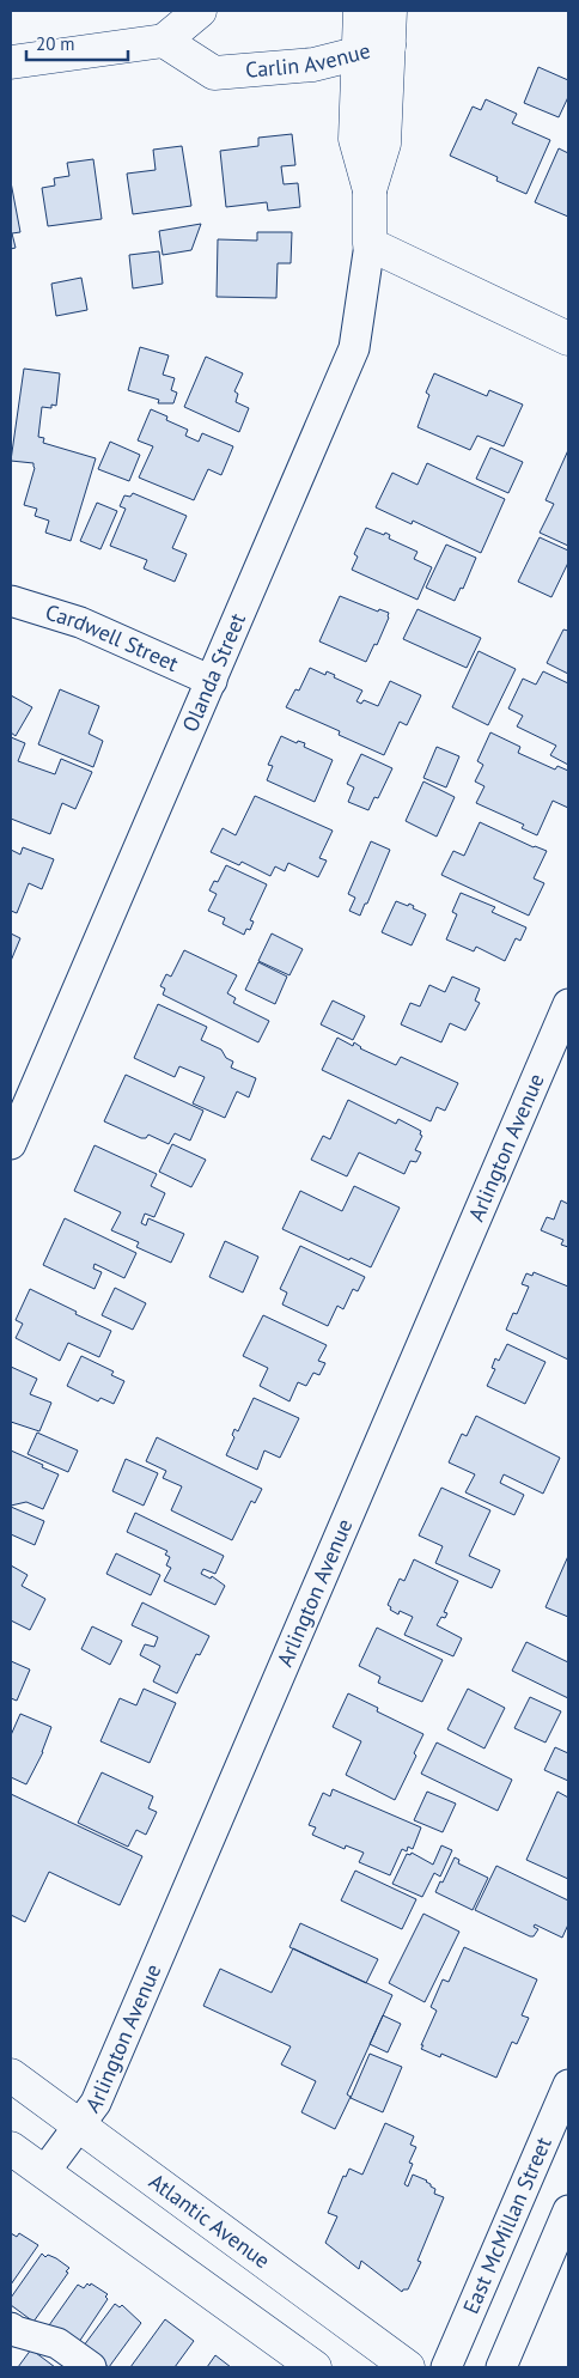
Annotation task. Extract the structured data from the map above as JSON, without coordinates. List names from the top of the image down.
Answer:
{
  "streets": {
    "street": [
      "Carlin Avenue",
      "Cardwell Street",
      "Olanda Street",
      "Arlington Avenue",
      "Atlantic Avenue",
      "East McMillan Street"
    ]
  },
  "crossings": [
    ["Carlin Avenue", "Olanda Street"],
    ["Cardwell Street", "Olanda Street"],
    ["Arlington Avenue", "Atlantic Avenue"]
  ],
  "scale_bar": "20 m"
}
